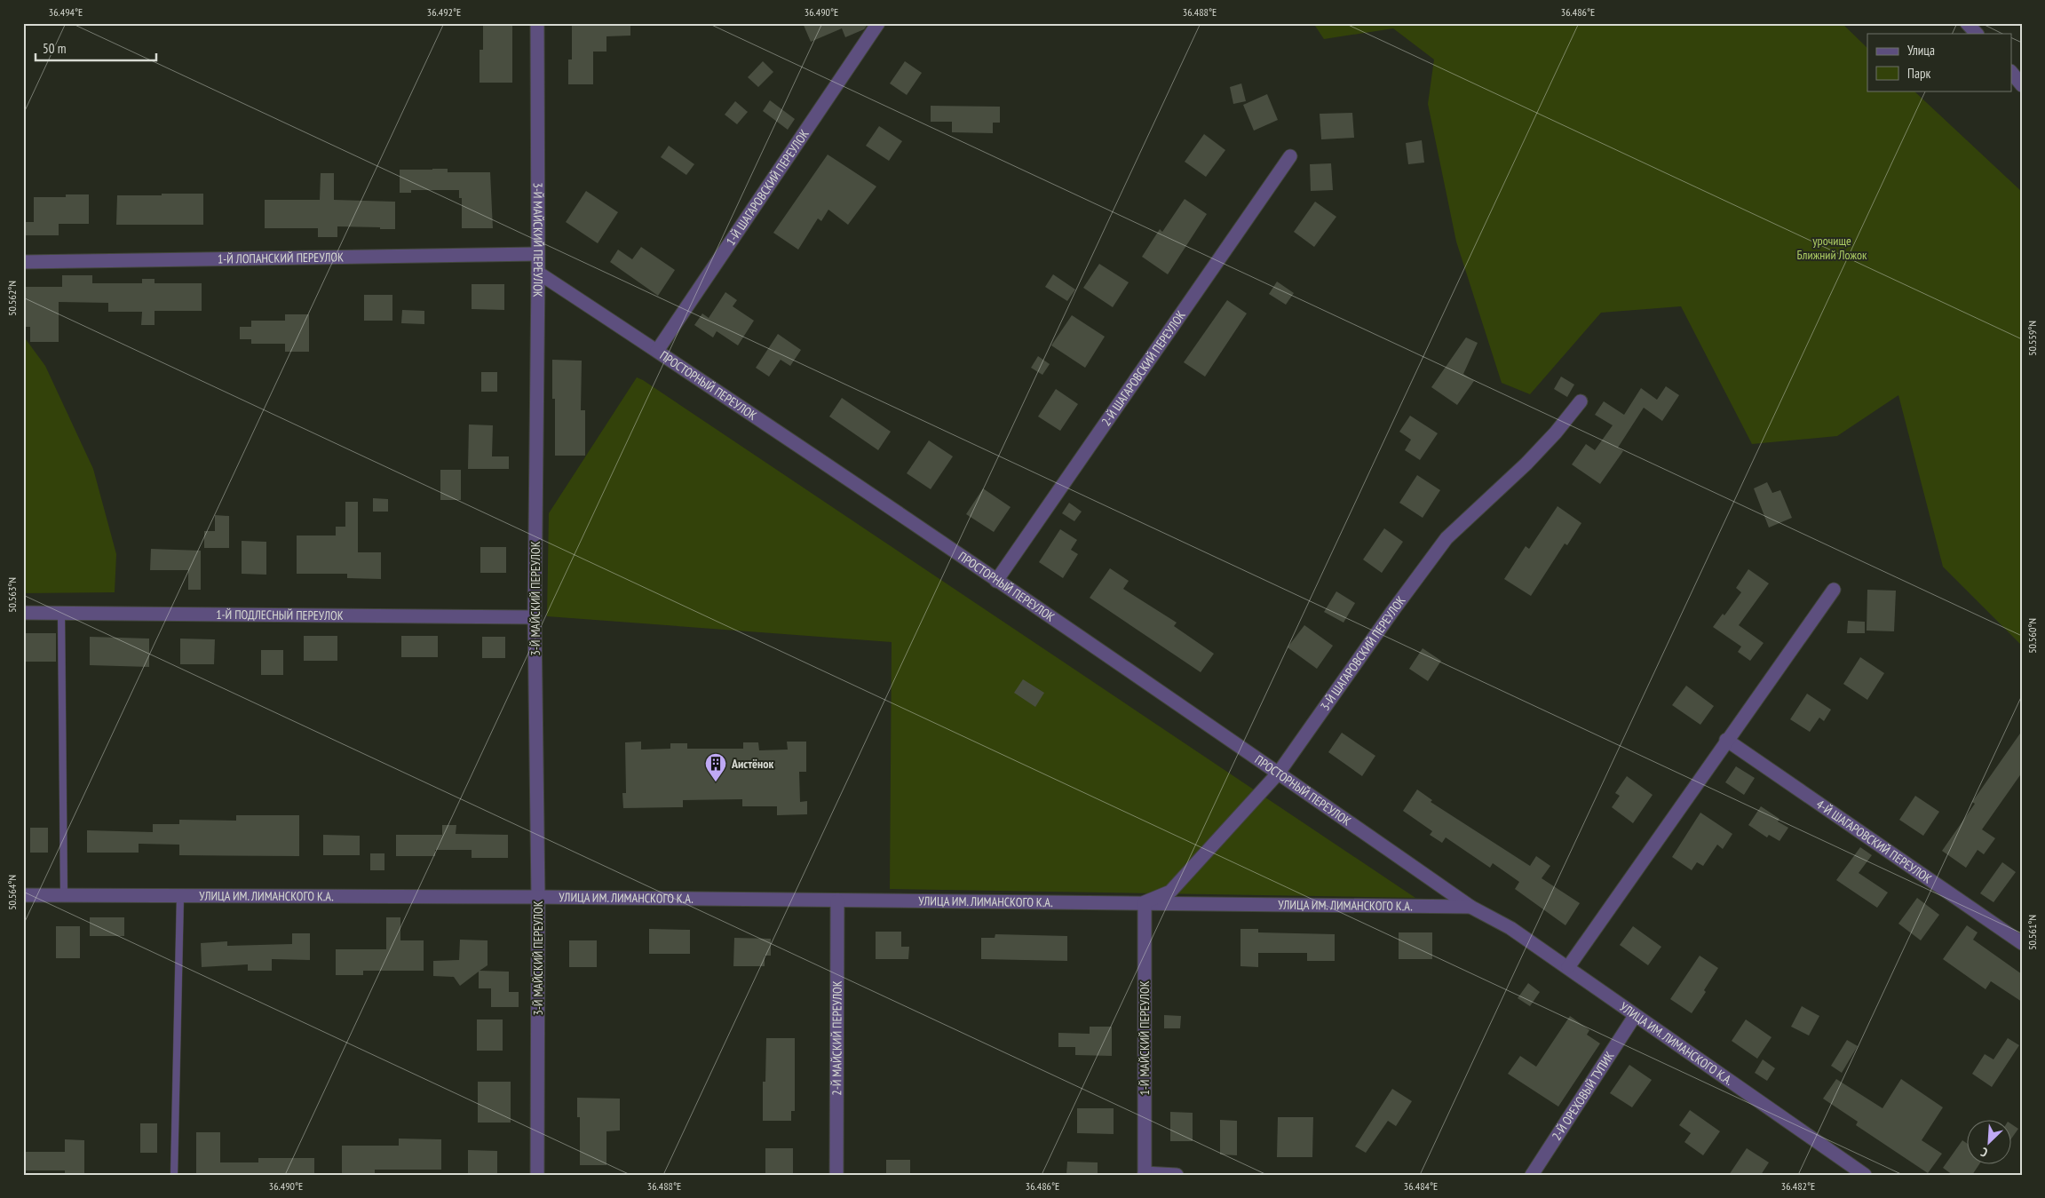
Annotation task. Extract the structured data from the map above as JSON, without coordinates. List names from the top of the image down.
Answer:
{
  "streets": {
    "street": [
      "1-Й ШАГАРОВСКИЙ ПЕРЕУЛОК",
      "3-Й МАЙСКИЙ ПЕРЕУЛОК",
      "1-Й ЛОПАНСКИЙ ПЕРЕУЛОК",
      "2-Й ШАГАРОВСКИЙ ПЕРЕУЛОК",
      "ПРОСТОРНЫЙ ПЕРЕУЛОК",
      "1-Й ПОДЛЕСНЫЙ ПЕРЕУЛОК",
      "3-Й ШАГАРОВСКИЙ ПЕРЕУЛОК",
      "4-Й ШАГАРОВСКИЙ ПЕРЕУЛОК",
      "УЛИЦА ИМ. ЛИМАНСКОГО К.А.",
      "2-Й МАЙСКИЙ ПЕРЕУЛОК",
      "1-Й МАЙСКИЙ ПЕРЕУЛОК",
      "2-Й ОРЕХОВЫЙ ТУПИК"
    ]
  },
  "crossings": [
    ["1-Й ШАГАРОВСКИЙ ПЕРЕУЛОК", "ПРОСТОРНЫЙ ПЕРЕУЛОК"],
    ["3-Й МАЙСКИЙ ПЕРЕУЛОК", "1-Й ЛОПАНСКИЙ ПЕРЕУЛОК"],
    ["3-Й МАЙСКИЙ ПЕРЕУЛОК", "ПРОСТОРНЫЙ ПЕРЕУЛОК"],
    ["3-Й МАЙСКИЙ ПЕРЕУЛОК", "1-Й ПОДЛЕСНЫЙ ПЕРЕУЛОК"],
    ["3-Й МАЙСКИЙ ПЕРЕУЛОК", "УЛИЦА ИМ. ЛИМАНСКОГО К.А."],
    ["2-Й ШАГАРОВСКИЙ ПЕРЕУЛОК", "ПРОСТОРНЫЙ ПЕРЕУЛОК"],
    ["ПРОСТОРНЫЙ ПЕРЕУЛОК", "3-Й ШАГАРОВСКИЙ ПЕРЕУЛОК"],
    ["ПРОСТОРНЫЙ ПЕРЕУЛОК", "УЛИЦА ИМ. ЛИМАНСКОГО К.А."],
    ["3-Й ШАГАРОВСКИЙ ПЕРЕУЛОК", "УЛИЦА ИМ. ЛИМАНСКОГО К.А."],
    ["3-Й ШАГАРОВСКИЙ ПЕРЕУЛОК", "1-Й МАЙСКИЙ ПЕРЕУЛОК"],
    ["УЛИЦА ИМ. ЛИМАНСКОГО К.А.", "2-Й МАЙСКИЙ ПЕРЕУЛОК"],
    ["УЛИЦА ИМ. ЛИМАНСКОГО К.А.", "1-Й МАЙСКИЙ ПЕРЕУЛОК"],
    ["УЛИЦА ИМ. ЛИМАНСКОГО К.А.", "2-Й ОРЕХОВЫЙ ТУПИК"]
  ],
  "parks": ["урочище Ближний Ложок"],
  "places": {
    "building": ["Аистёнок"]
  },
  "legend": ["Улица", "Парк"],
  "scale_bar": "50 m",
  "north": "bottom left",
  "coordinates": [
    "36.494°E",
    "36.492°E",
    "36.490°E",
    "36.488°E",
    "36.486°E",
    "50.562°N",
    "50.559°N",
    "50.563°N",
    "50.560°N",
    "50.564°N",
    "50.561°N",
    "36.484°E",
    "36.482°E"
  ]
}
